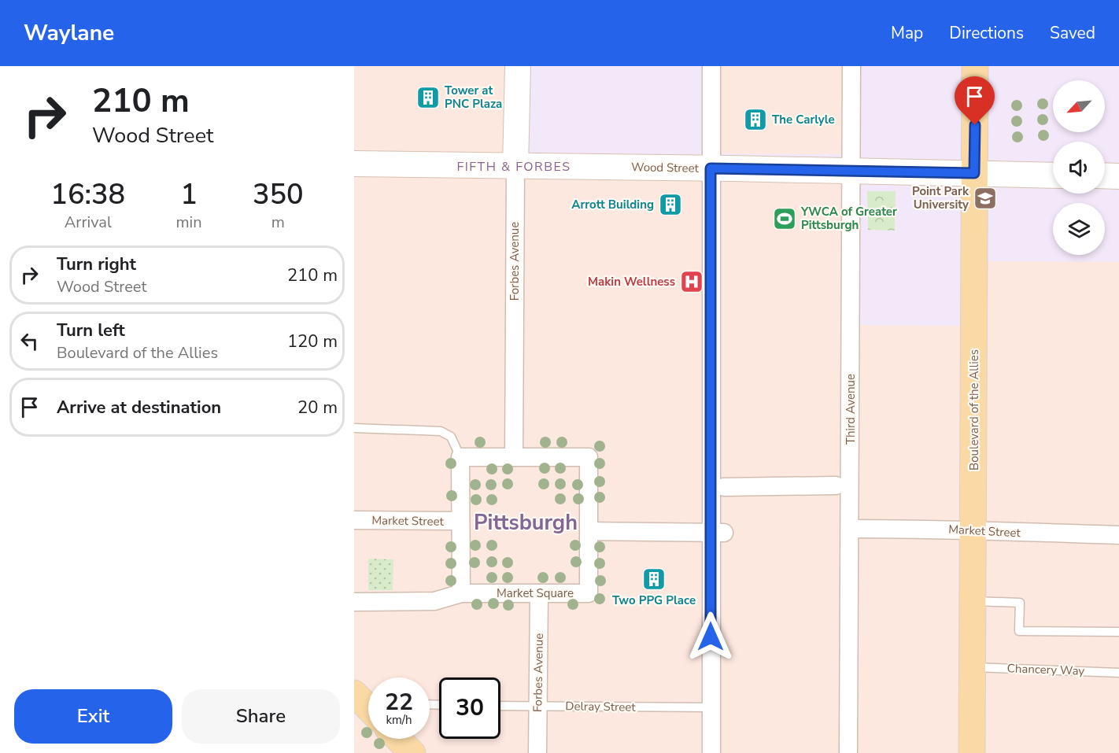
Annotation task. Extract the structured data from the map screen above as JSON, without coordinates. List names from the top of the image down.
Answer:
{
  "streets": {
    "main road": ["Wood Street", "Forbes Avenue", "Boulevard of the Allies"],
    "street": ["Third Avenue", "Market Street", "Market Square"],
    "lane": ["Chancery Way", "Delray Street"]
  },
  "crossings": [
    ["Wood Street", "Forbes Avenue"],
    ["Wood Street", "Third Avenue"],
    ["Wood Street", "Boulevard of the Allies"],
    ["Forbes Avenue", "Market Square"],
    ["Forbes Avenue", "Delray Street"],
    ["Third Avenue", "Market Street"],
    ["Boulevard of the Allies", "Market Street"],
    ["Boulevard of the Allies", "Chancery Way"]
  ],
  "districts": ["FIFTH & FORBES", "Pittsburgh"],
  "places": {
    "building": [
      "Tower at PNC Plaza",
      "The Carlyle",
      "Arrott Building",
      "Two PPG Place"
    ],
    "school or university": ["Point Park University"],
    "sports": ["YWCA of Greater Pittsburgh"],
    "hospital": ["Makin Wellness"]
  },
  "north": "bottom left",
  "page": {
    "header": "Waylane",
    "nav": ["Map", "Directions", "Saved"],
    "turn": ["210 m", "Wood Street"],
    "eta": [
      "16:38",
      "Arrival",
      "1",
      "min",
      "350",
      "m"
    ],
    "list": [
      {
        "name": "Turn right",
        "note": "Wood Street",
        "value": "210 m"
      },
      {
        "name": "Turn left",
        "note": "Boulevard of the Allies",
        "value": "120 m"
      },
      {
        "name": "Arrive at destination",
        "value": "20 m"
      }
    ],
    "speed": "22 km/h",
    "limit": "30",
    "buttons": ["Exit", "Share"]
  }
}
